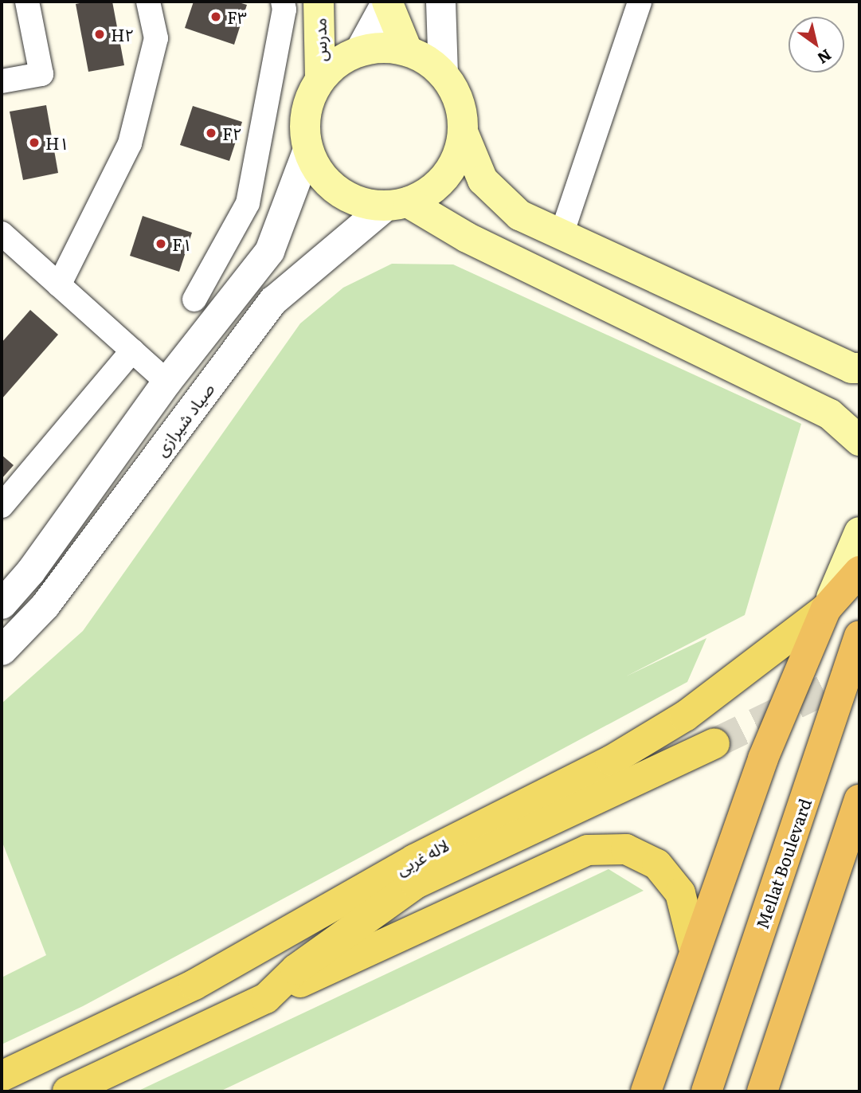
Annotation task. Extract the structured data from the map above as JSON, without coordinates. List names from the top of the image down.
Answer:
{
  "streets": {
    "highway": ["Mellat Boulevard"],
    "main road": ["مدرس", "لاله غربی"],
    "street": ["صیاد شیرازی"]
  },
  "crossings": [
    ["مدرس", "صیاد شیرازی"]
  ],
  "places": [
    "F۳",
    "H۲",
    "F۲",
    "H۱",
    "F۱"
  ],
  "north": "bottom right"
}
